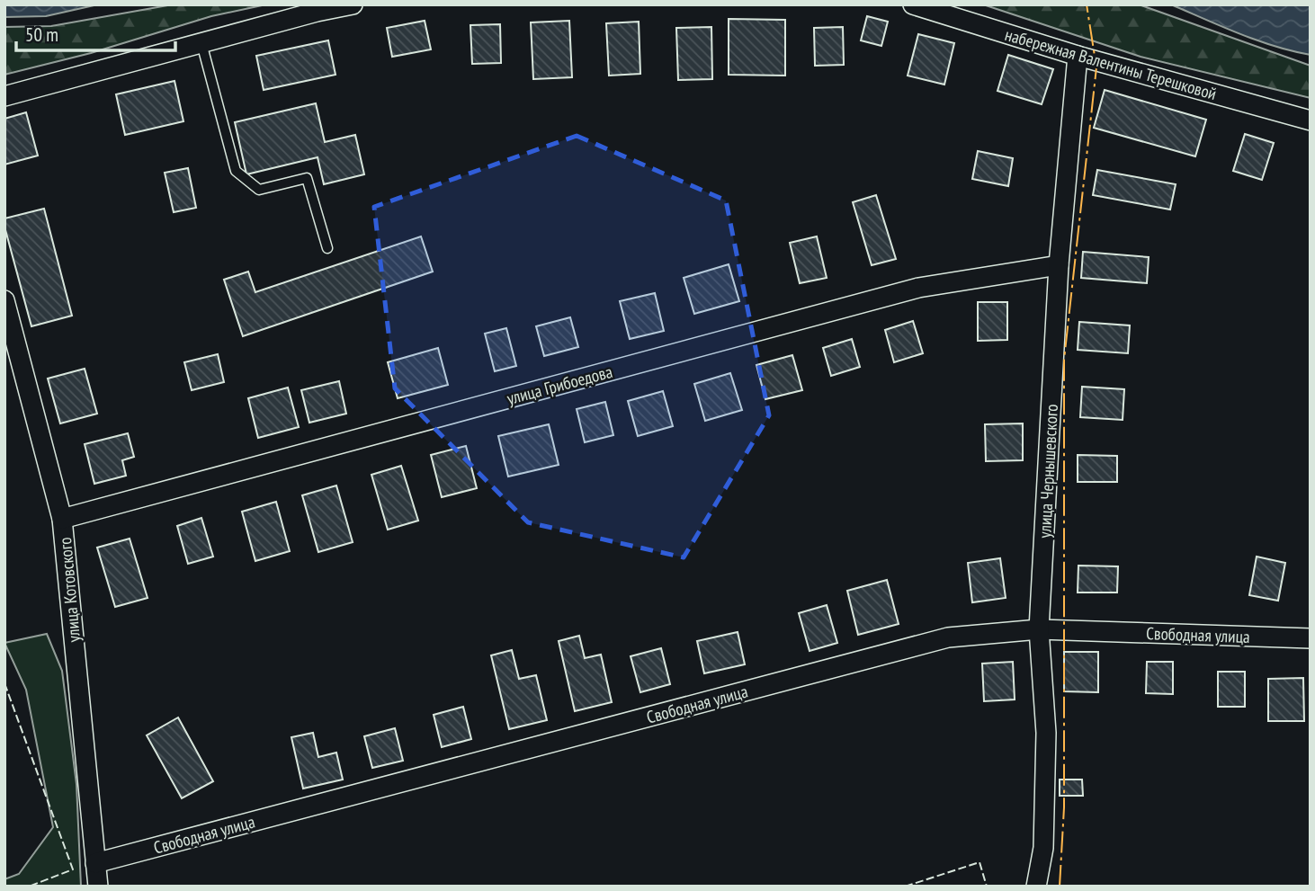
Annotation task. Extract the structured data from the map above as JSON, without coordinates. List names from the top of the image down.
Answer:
{
  "streets": {
    "street": [
      "набережная Валентины Терешковой",
      "улица Грибоедова",
      "улица Чернышевского",
      "улица Котовского",
      "Свободная улица"
    ]
  },
  "crossings": [
    ["набережная Валентины Терешковой", "улица Чернышевского"],
    ["улица Грибоедова", "улица Чернышевского"],
    ["улица Грибоедова", "улица Котовского"],
    ["улица Чернышевского", "Свободная улица"],
    ["улица Котовского", "Свободная улица"]
  ],
  "scale_bar": "50 m"
}
